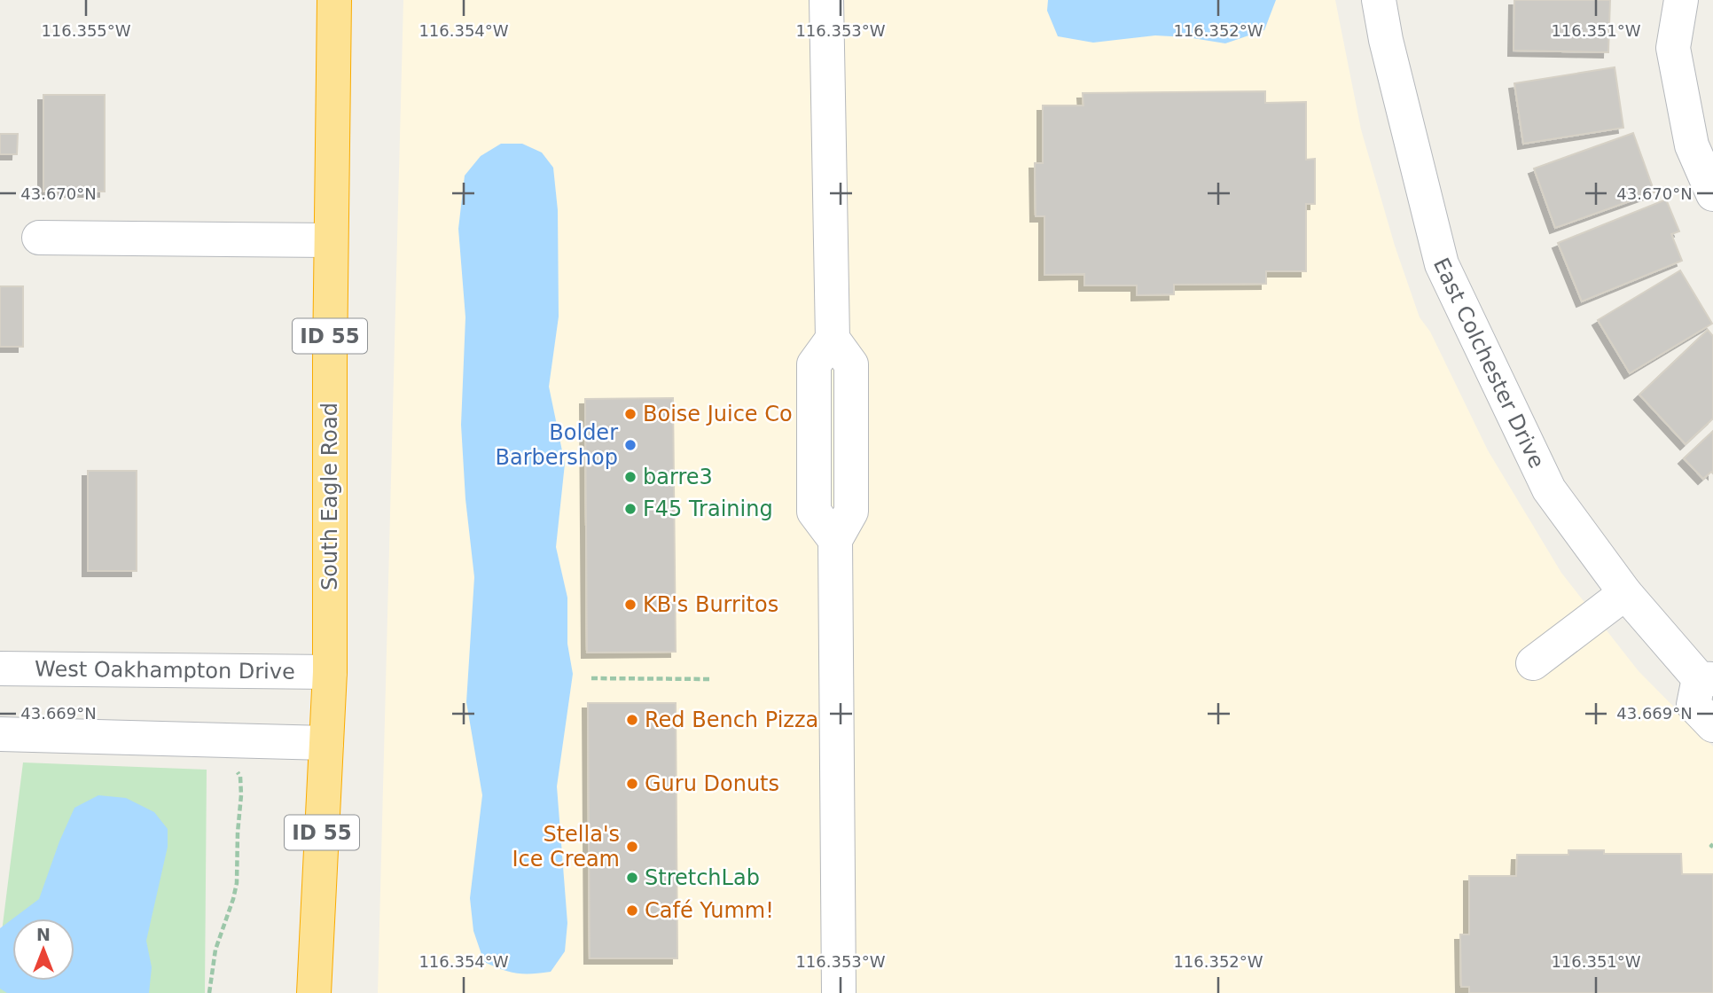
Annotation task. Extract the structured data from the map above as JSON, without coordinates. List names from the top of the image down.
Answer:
{
  "streets": {
    "highway": ["ID 55", "South Eagle Road"],
    "street": ["East Colchester Drive", "West Oakhampton Drive"]
  },
  "crossings": [
    ["South Eagle Road", "West Oakhampton Drive"]
  ],
  "places": [
    "Boise Juice Co",
    "Bolder Barbershop",
    "barre3",
    "F45 Training",
    "KB's Burritos",
    "Red Bench Pizza",
    "Guru Donuts",
    "Stella's Ice Cream",
    "StretchLab",
    "Café Yumm!"
  ],
  "north": "top",
  "coordinates": [
    "116.355°W",
    "116.354°W",
    "116.353°W",
    "116.352°W",
    "116.351°W",
    "43.670°N",
    "43.669°N"
  ]
}
